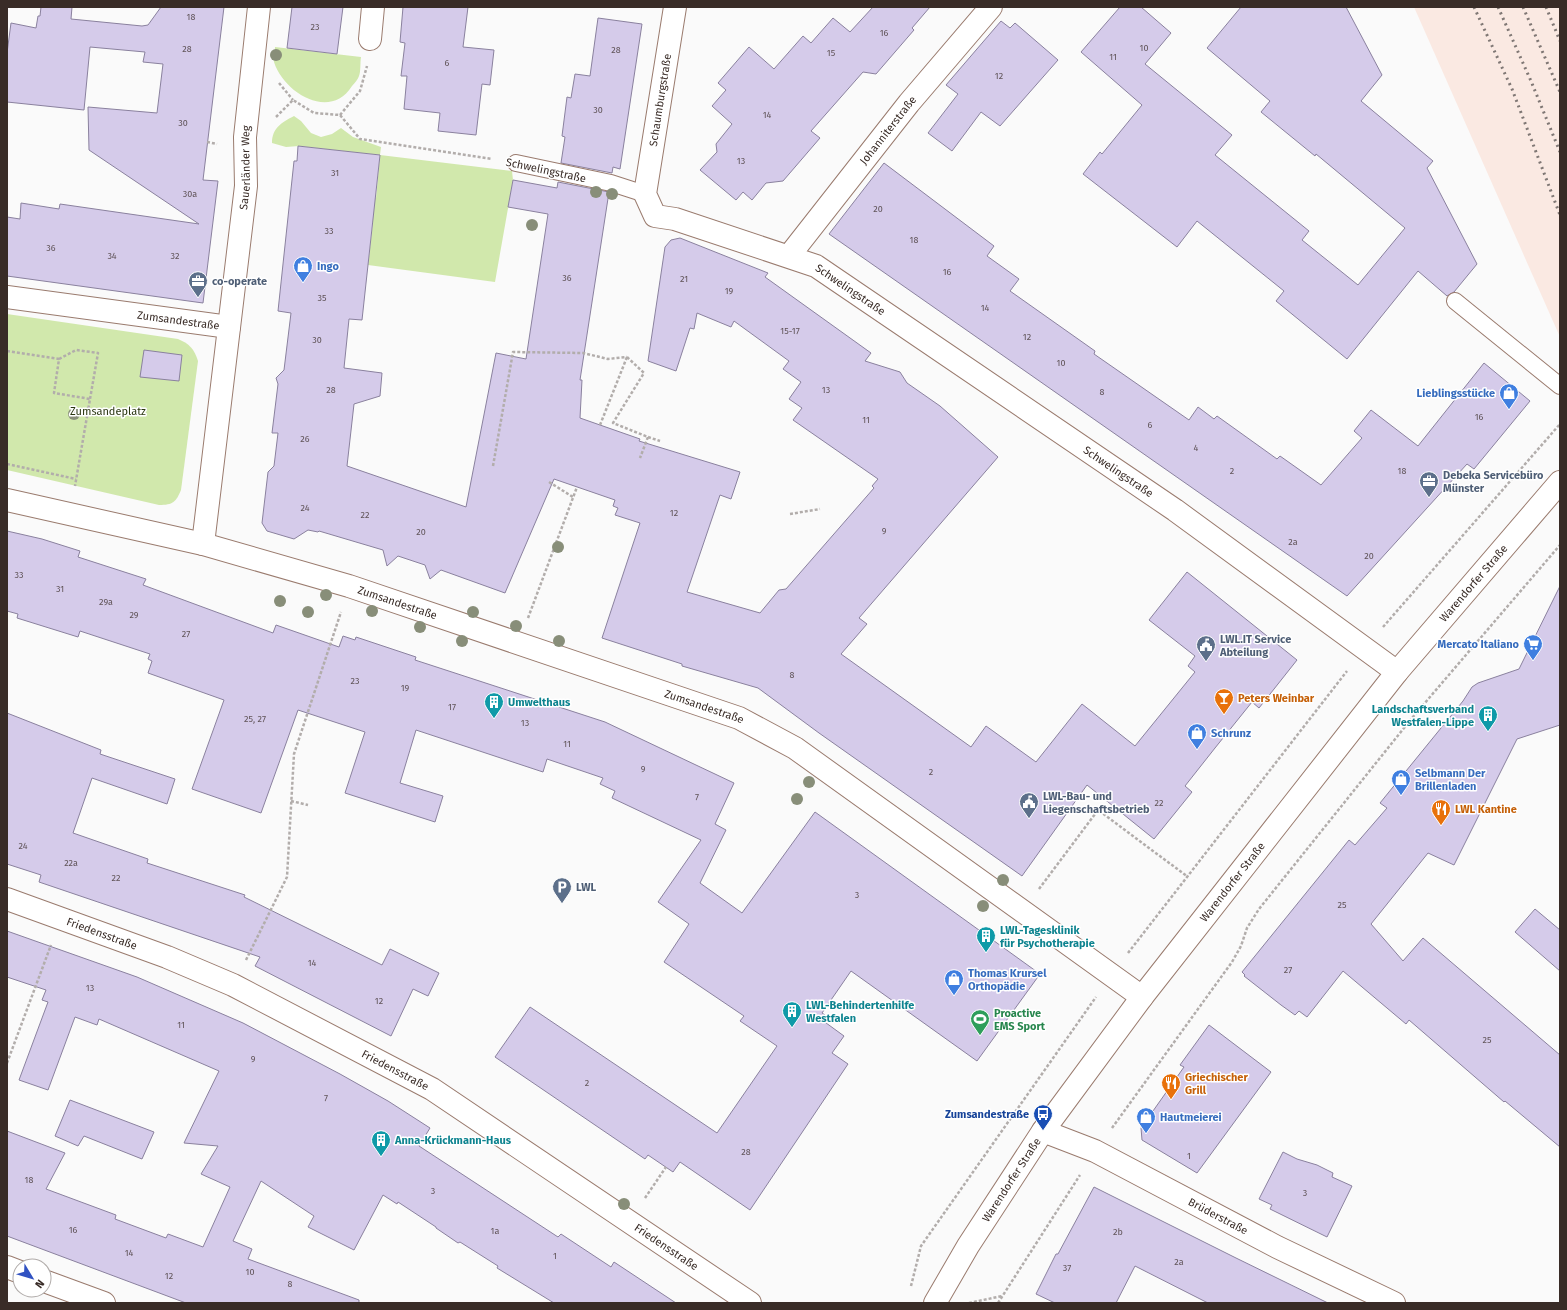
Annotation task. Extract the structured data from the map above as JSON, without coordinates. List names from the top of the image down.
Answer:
{
  "streets": {
    "street": [
      "Schaumburgstraße",
      "Johanniterstraße",
      "Sauerländer Weg",
      "Schwelingstraße",
      "Zumsandestraße",
      "Warendorfer Straße",
      "Friedensstraße",
      "Brüderstraße"
    ]
  },
  "crossings": [
    ["Schaumburgstraße", "Schwelingstraße"],
    ["Johanniterstraße", "Schwelingstraße"],
    ["Sauerländer Weg", "Zumsandestraße"],
    ["Schwelingstraße", "Warendorfer Straße"],
    ["Zumsandestraße", "Warendorfer Straße"],
    ["Warendorfer Straße", "Brüderstraße"]
  ],
  "parks": ["Zumsandeplatz"],
  "places": {
    "shop": [
      "Ingo",
      "Lieblingsstücke",
      "Schrunz",
      "Selbmann Der Brillenladen",
      "Thomas Krursel Orthopädie",
      "Hautmeierei"
    ],
    "office": ["co-operate", "Debeka Servicebüro Münster"],
    "supermarket": ["Mercato Italiano"],
    "public building": ["LWL.IT Service Abteilung", "LWL-Bau- und Liegenschaftsbetrieb"],
    "bar": ["Peters Weinbar"],
    "building": [
      "Umwelthaus",
      "Landschaftsverband Westfalen-Lippe",
      "LWL-Tagesklinik für Psychotherapie",
      "LWL-Behindertenhilfe Westfalen",
      "Anna-Krückmann-Haus"
    ],
    "restaurant": ["LWL Kantine", "Griechischer Grill"],
    "parking": ["LWL"],
    "sports": ["Proactive EMS Sport"],
    "bus stop": ["Zumsandestraße"]
  },
  "house_numbers": [
    "18",
    "23",
    "16",
    "10",
    "28",
    "28",
    "15",
    "11",
    "6",
    "12",
    "30",
    "14",
    "30",
    "13",
    "31",
    "30a",
    "20",
    "33",
    "18",
    "36",
    "34",
    "32",
    "16",
    "36",
    "21",
    "19",
    "35",
    "14",
    "15-17",
    "12",
    "30",
    "10",
    "28",
    "13",
    "8",
    "16",
    "11",
    "6",
    "26",
    "4",
    "2",
    "18",
    "24",
    "12",
    "22",
    "9",
    "20",
    "2a",
    "20",
    "33",
    "31",
    "29a",
    "29",
    "27",
    "8",
    "23",
    "19",
    "17",
    "25, 27",
    "13",
    "11",
    "9",
    "2",
    "7",
    "22",
    "24",
    "22a",
    "22",
    "3",
    "25",
    "14",
    "27",
    "13",
    "12",
    "11",
    "25",
    "9",
    "2",
    "7",
    "28",
    "1",
    "18",
    "3",
    "3",
    "16",
    "1a",
    "2b",
    "14",
    "1",
    "2a",
    "37",
    "10",
    "12",
    "8"
  ],
  "north": "bottom right"
}
